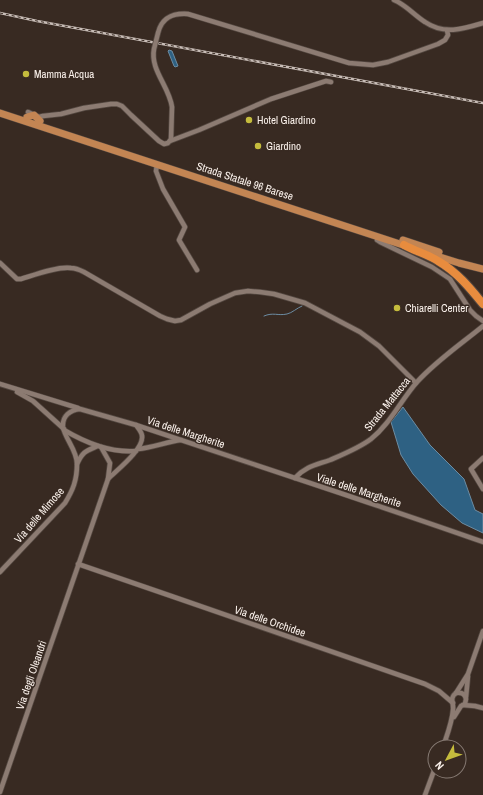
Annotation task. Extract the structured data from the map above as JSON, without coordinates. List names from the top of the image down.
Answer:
{
  "streets": {
    "main road": ["Strada Statale 96 Barese"],
    "street": [
      "Strada Mattacca",
      "Via delle Margherite",
      "Viale delle Margherite",
      "Via delle Mimose",
      "Via delle Orchidee",
      "Via degli Oleandri"
    ]
  },
  "crossings": [
    ["Strada Mattacca", "Viale delle Margherite"],
    ["Via delle Margherite", "Viale delle Margherite"],
    ["Via delle Orchidee", "Via degli Oleandri"]
  ],
  "places": [
    "Mamma Acqua",
    "Hotel Giardino",
    "Giardino",
    "Chiarelli Center"
  ],
  "north": "bottom left"
}
